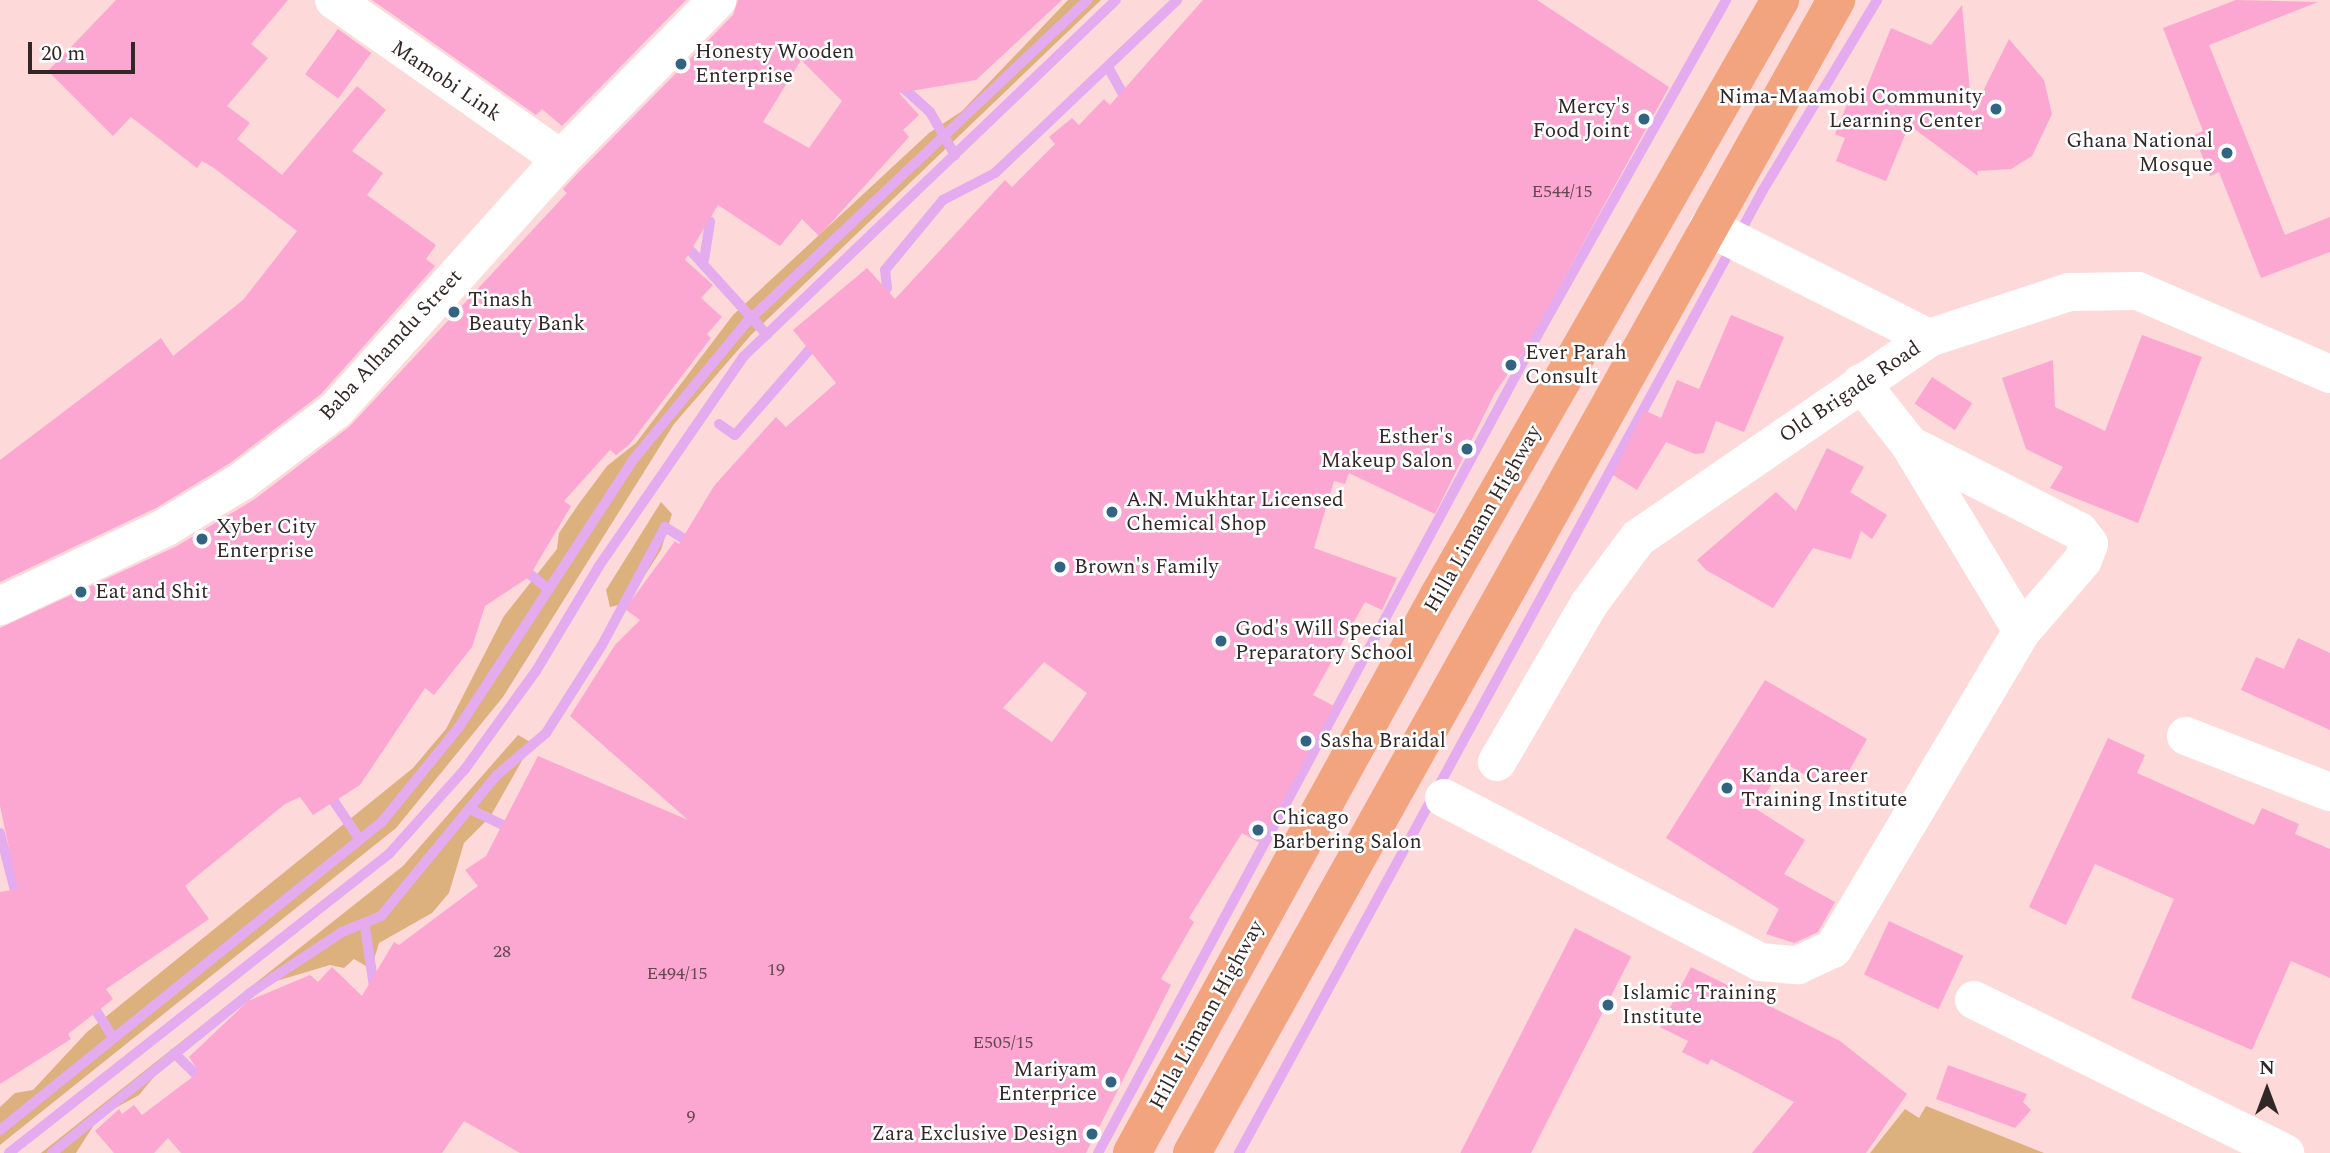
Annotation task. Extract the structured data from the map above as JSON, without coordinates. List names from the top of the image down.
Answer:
{
  "streets": {
    "main road": ["Hilla Limann Highway"],
    "street": ["Mamobi Link", "Baba Alhamdu Street", "Old Brigade Road"]
  },
  "crossings": [
    ["Mamobi Link", "Baba Alhamdu Street"]
  ],
  "places": [
    "Honesty Wooden Enterprise",
    "Nima-Maamobi Community Learning Center",
    "Mercy's Food Joint",
    "Ghana National Mosque",
    "Tinash Beauty Bank",
    "Ever Parah Consult",
    "Esther's Makeup Salon",
    "A.N. Mukhtar Licensed Chemical Shop",
    "Xyber City Enterprise",
    "Brown's Family",
    "Eat and Shit",
    "God's Will Special Preparatory School",
    "Sasha Braidal",
    "Kanda Career Training Institute",
    "Chicago Barbering Salon",
    "Islamic Training Institute",
    "Mariyam Enterprice",
    "Zara Exclusive Design"
  ],
  "house_numbers": [
    "E544/15",
    "28",
    "19",
    "E494/15",
    "E505/15",
    "9"
  ],
  "scale_bar": "20 m",
  "north": "top"
}
